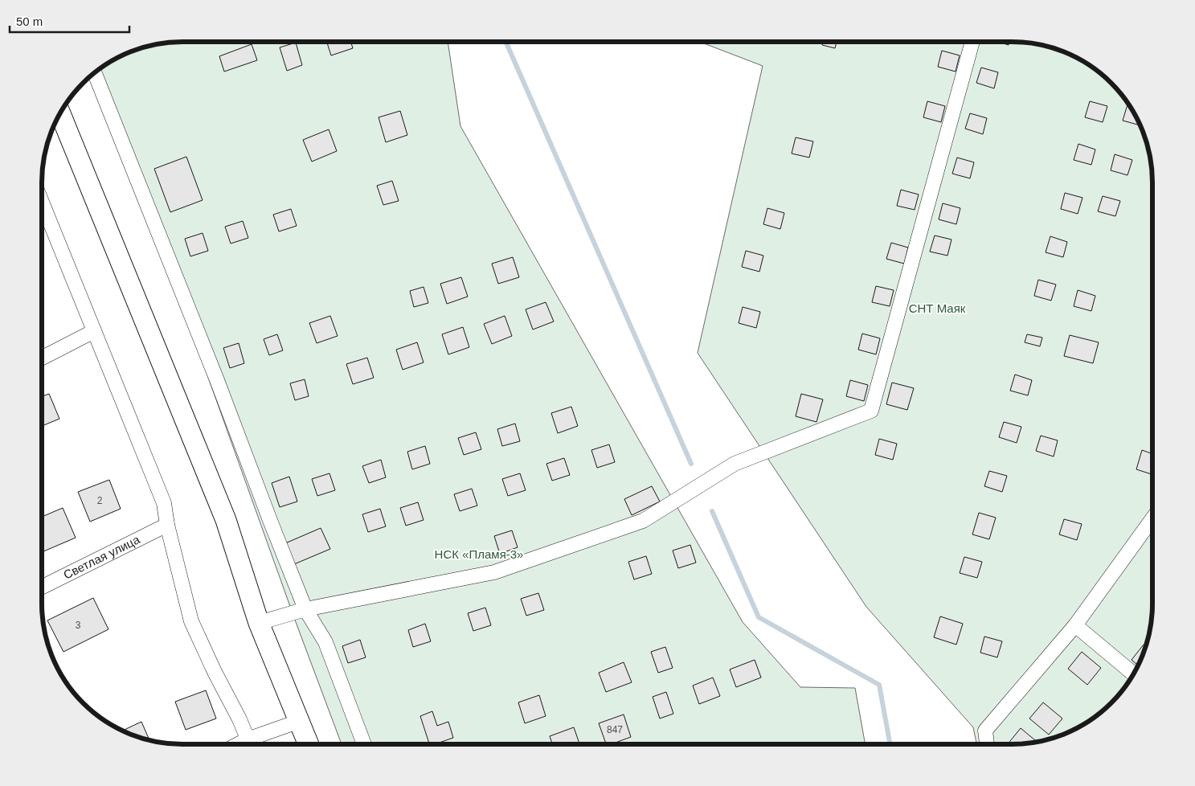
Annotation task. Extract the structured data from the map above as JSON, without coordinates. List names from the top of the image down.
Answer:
{
  "streets": {
    "street": ["Светлая улица"]
  },
  "parks": ["СНТ Маяк", "НСК «Пламя-3»"],
  "house_numbers": ["2", "3", "847"],
  "scale_bar": "50 m"
}
